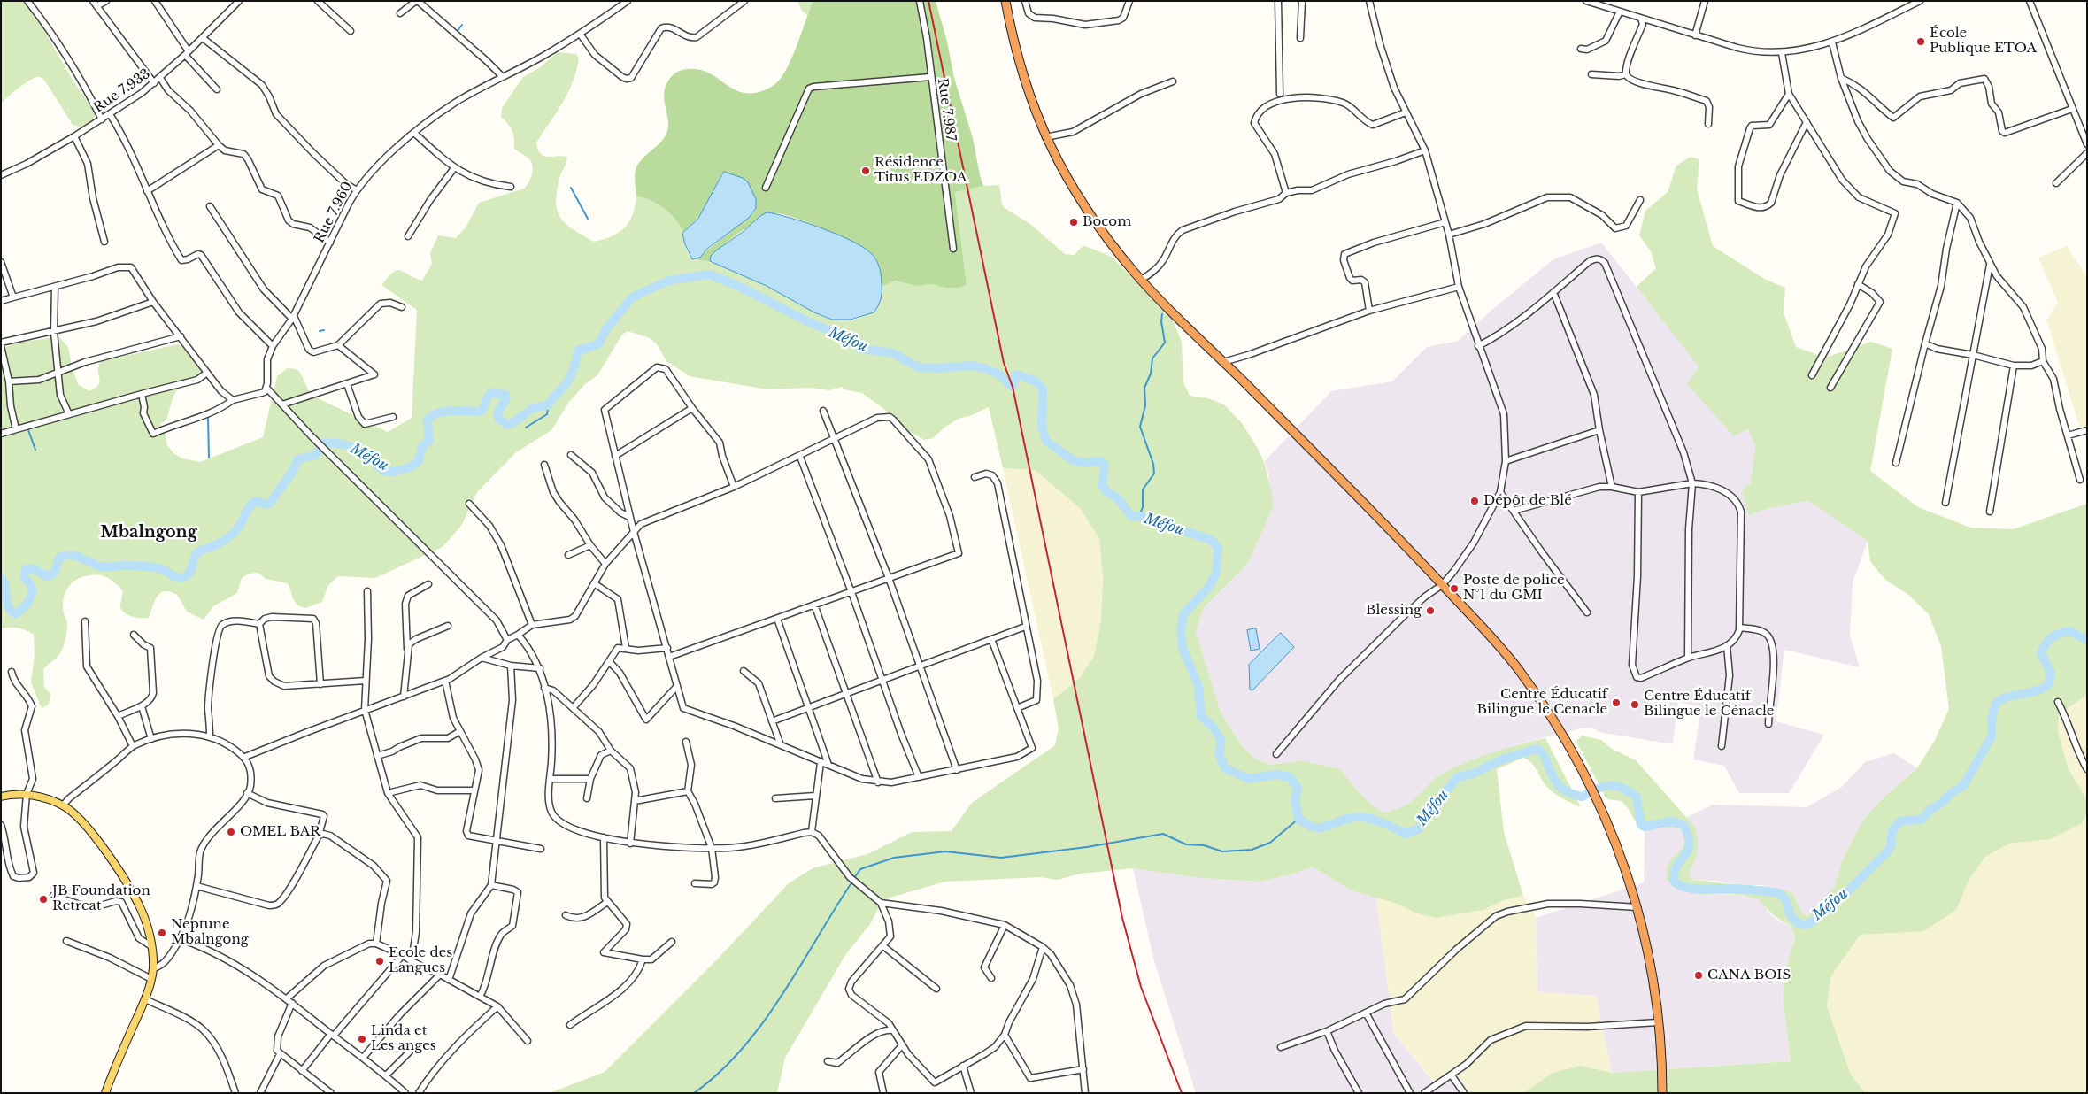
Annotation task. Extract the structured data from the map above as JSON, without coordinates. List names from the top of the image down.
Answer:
{
  "streets": {
    "street": ["Rue 7.933", "Rue 7.987", "Rue 7.960"]
  },
  "districts": ["Mbalngong"],
  "water": ["Méfou"],
  "places": [
    "École Publique ETOA",
    "Résidence Titus EDZOA",
    "Bocom",
    "Dépôt de Blé",
    "Poste de police N°1 du GMI",
    "Blessing",
    "Centre Éducatif Bilingue le Cenacle",
    "Centre Éducatif Bilingue le Cénacle",
    "OMEL BAR",
    "JB Foundation Retreat",
    "Neptune Mbalngong",
    "Ecole des Langues",
    "CANA BOIS",
    "Linda et Les anges"
  ]
}
